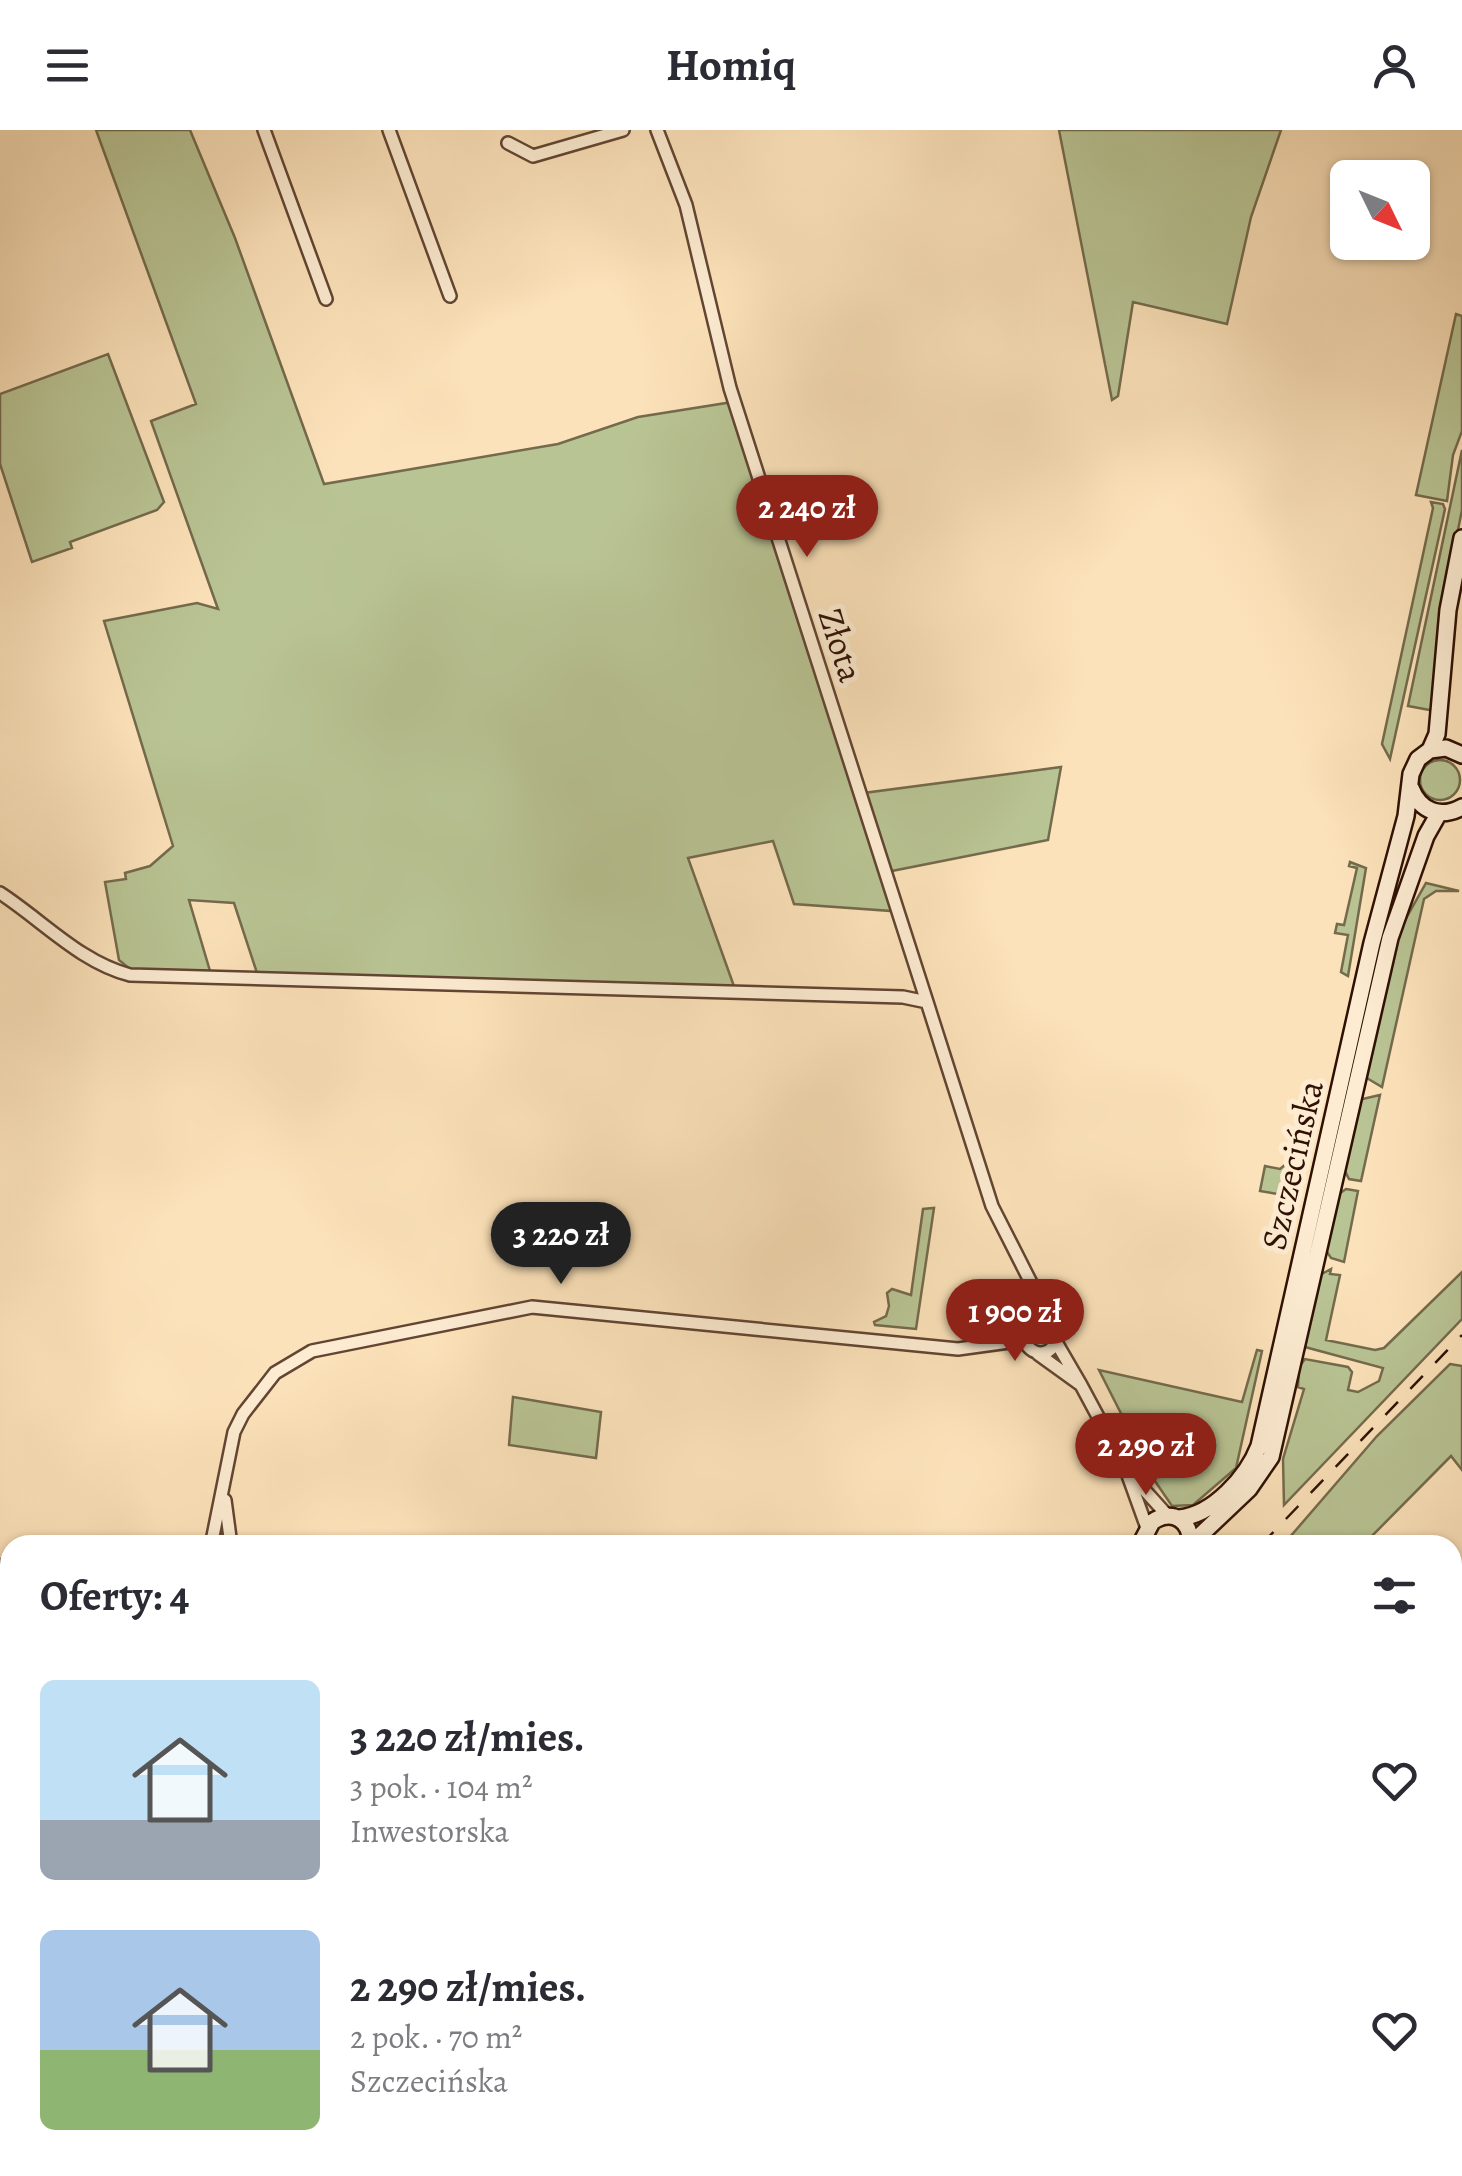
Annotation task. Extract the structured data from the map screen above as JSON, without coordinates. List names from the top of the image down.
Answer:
{
  "streets": {
    "main road": ["Szczecińska"],
    "street": ["Złota"]
  },
  "north": "bottom right",
  "page": {
    "header": "Homiq",
    "price": [
      "2 240 zł",
      "3 220 zł",
      "1 900 zł",
      "2 290 zł"
    ],
    "heading": "Oferty: 4",
    "list": [
      {
        "name": "3 220 zł/mies.",
        "note": "3 pok. · 104 m² · Inwestorska"
      },
      {
        "name": "2 290 zł/mies.",
        "note": "2 pok. · 70 m² · Szczecińska"
      }
    ]
  }
}
